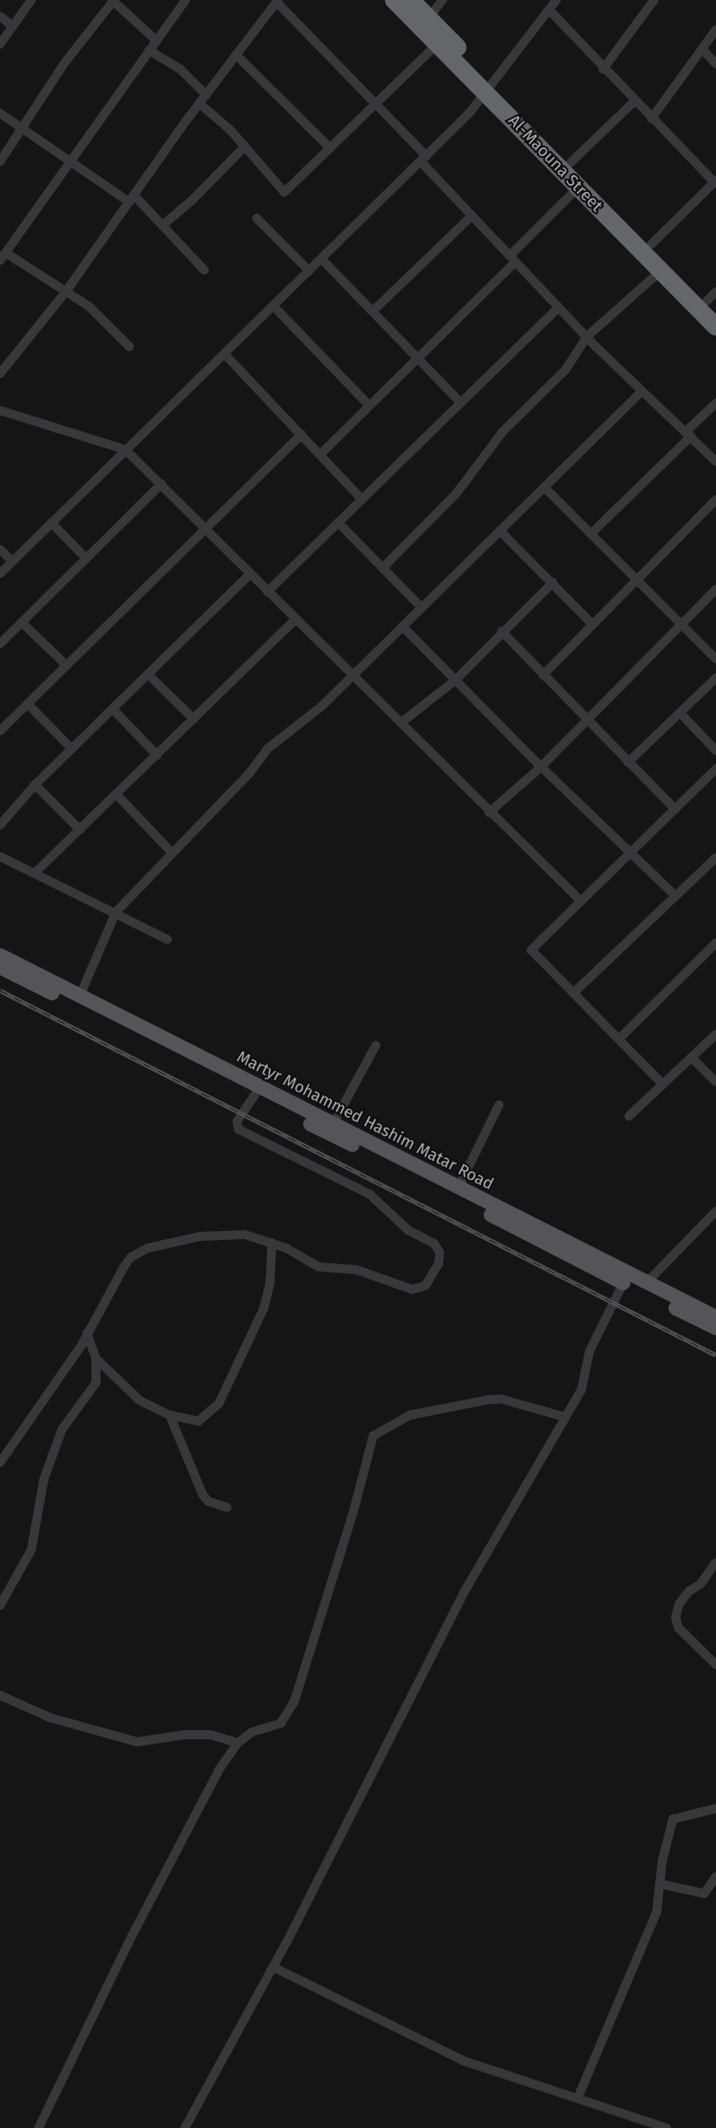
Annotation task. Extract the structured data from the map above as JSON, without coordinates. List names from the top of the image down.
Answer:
{
  "streets": {
    "highway": ["Al-Maouna Street"],
    "main road": ["Martyr Mohammed Hashim Matar Road"]
  }
}
